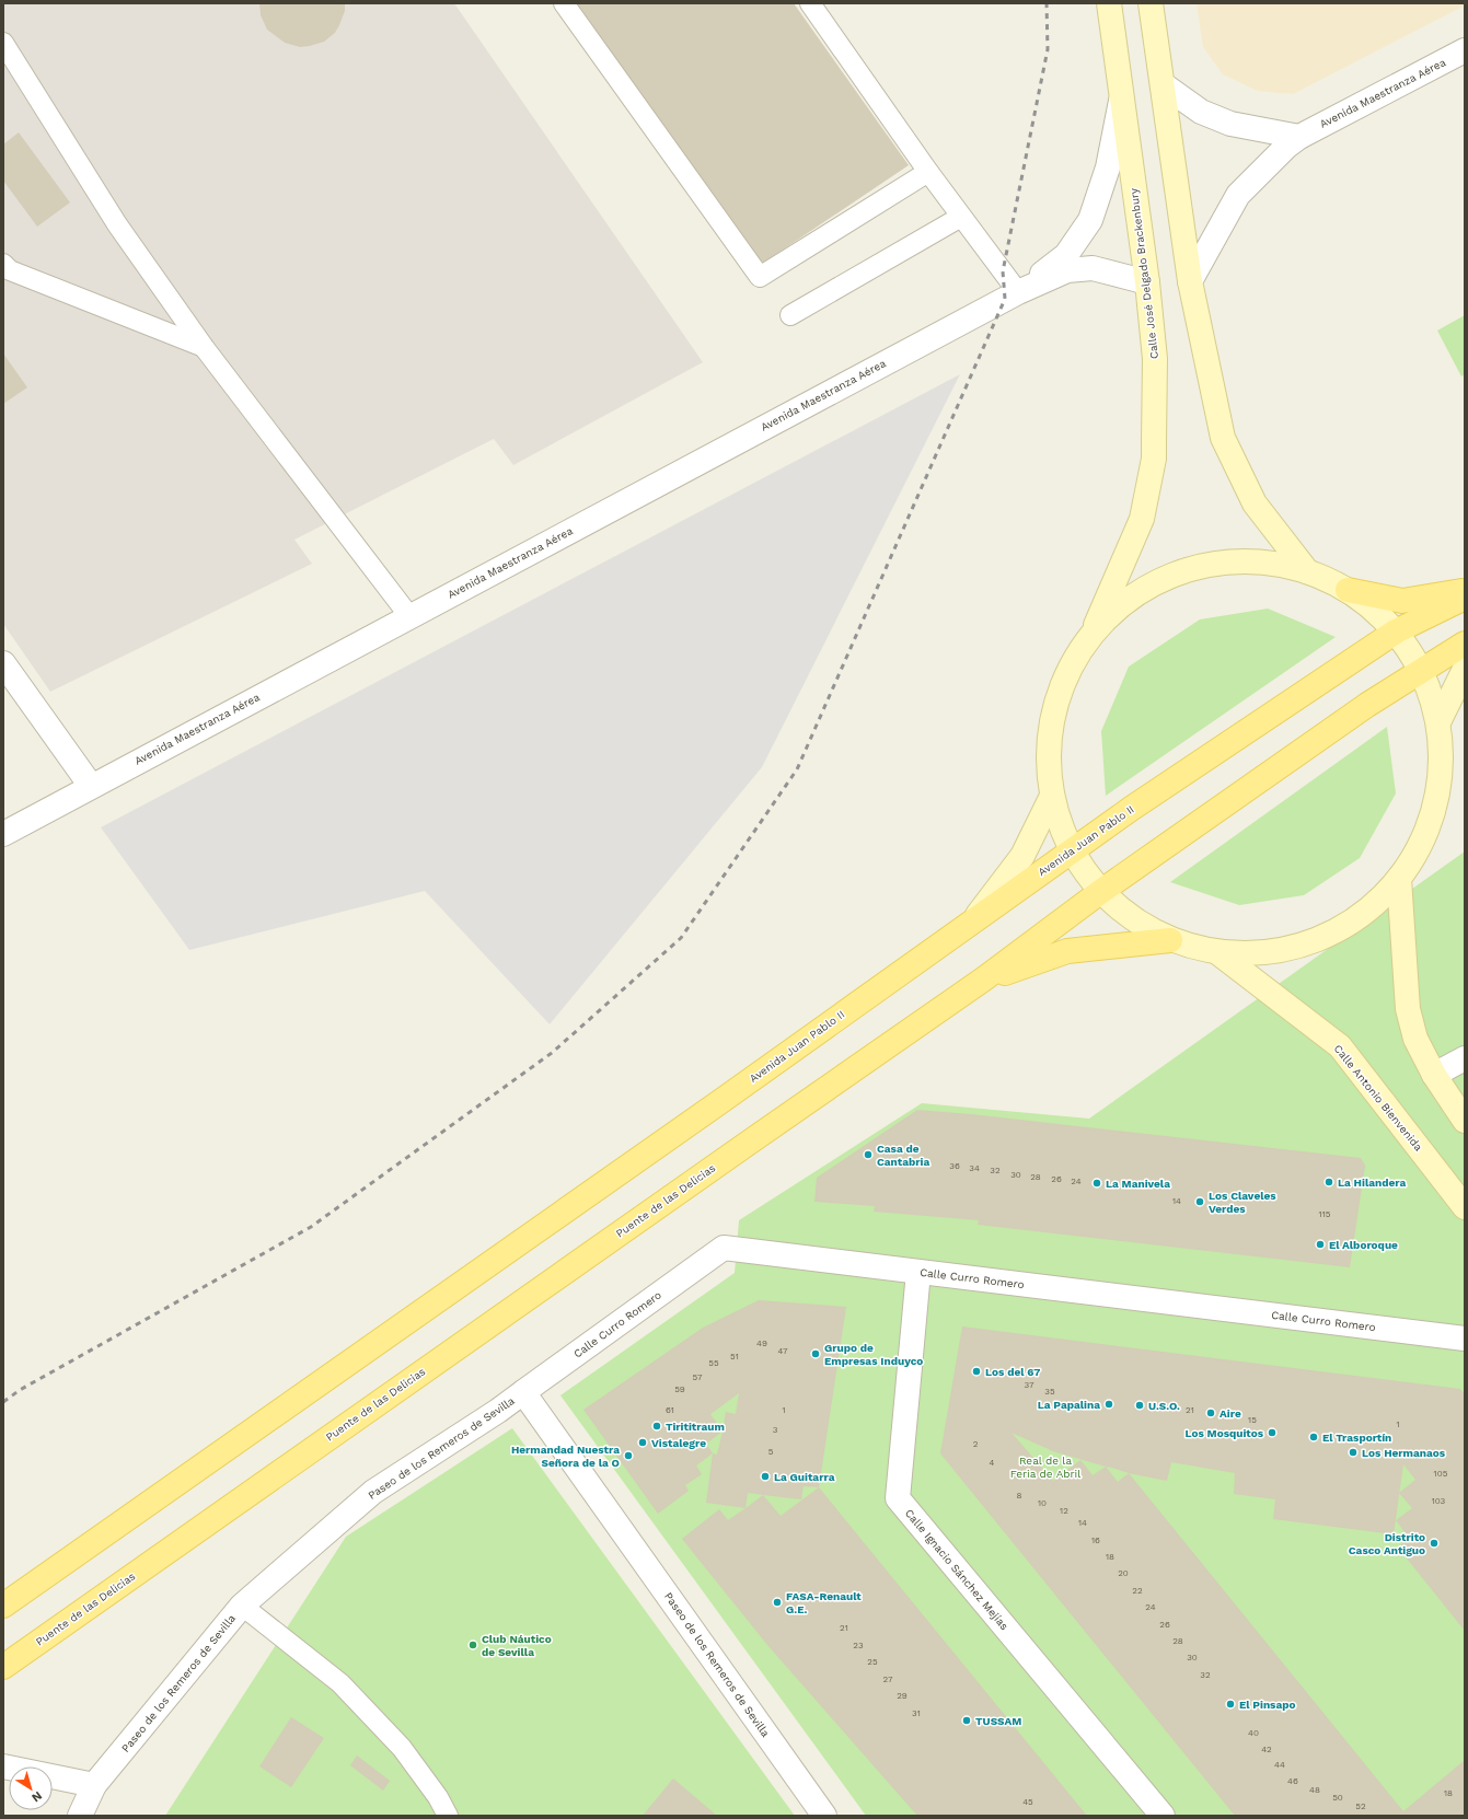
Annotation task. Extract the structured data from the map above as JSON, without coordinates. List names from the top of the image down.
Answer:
{
  "streets": {
    "main road": [
      "Calle José Delgado Brackenbury",
      "Avenida Juan Pablo II",
      "Calle Antonio Bienvenida",
      "Puente de las Delicias"
    ],
    "street": [
      "Avenida Maestranza Aérea",
      "Calle Curro Romero",
      "Paseo de los Remeros de Sevilla",
      "Calle Ignacio Sánchez Mejías"
    ]
  },
  "crossings": [
    ["Calle Curro Romero", "Paseo de los Remeros de Sevilla"],
    ["Calle Curro Romero", "Calle Ignacio Sánchez Mejías"]
  ],
  "parks": ["Real de la Feria de Abril"],
  "places": [
    "Casa de Cantabria",
    "La Hilandera",
    "La Manivela",
    "Los Claveles Verdes",
    "El Alboroque",
    "Grupo de Empresas Induyco",
    "Los del 67",
    "La Papalina",
    "U.S.O.",
    "Aire",
    "Tirititraum",
    "Los Mosquitos",
    "El Trasportín",
    "Vistalegre",
    "Los Hermanaos",
    "Hermandad Nuestra Señora de la O",
    "La Guitarra",
    "Distrito Casco Antiguo",
    "FASA-Renault G.E.",
    "Club Náutico de Sevilla",
    "El Pinsapo",
    "TUSSAM"
  ],
  "house_numbers": [
    "36",
    "34",
    "32",
    "30",
    "28",
    "26",
    "24",
    "14",
    "115",
    "49",
    "47",
    "51",
    "55",
    "57",
    "37",
    "59",
    "35",
    "61",
    "1",
    "21",
    "15",
    "1",
    "3",
    "2",
    "5",
    "4",
    "105",
    "8",
    "103",
    "10",
    "12",
    "14",
    "16",
    "18",
    "20",
    "22",
    "24",
    "26",
    "21",
    "28",
    "23",
    "30",
    "25",
    "32",
    "27",
    "29",
    "31",
    "40",
    "42",
    "44",
    "46",
    "48",
    "18",
    "50",
    "45",
    "52"
  ],
  "north": "bottom right"
}
